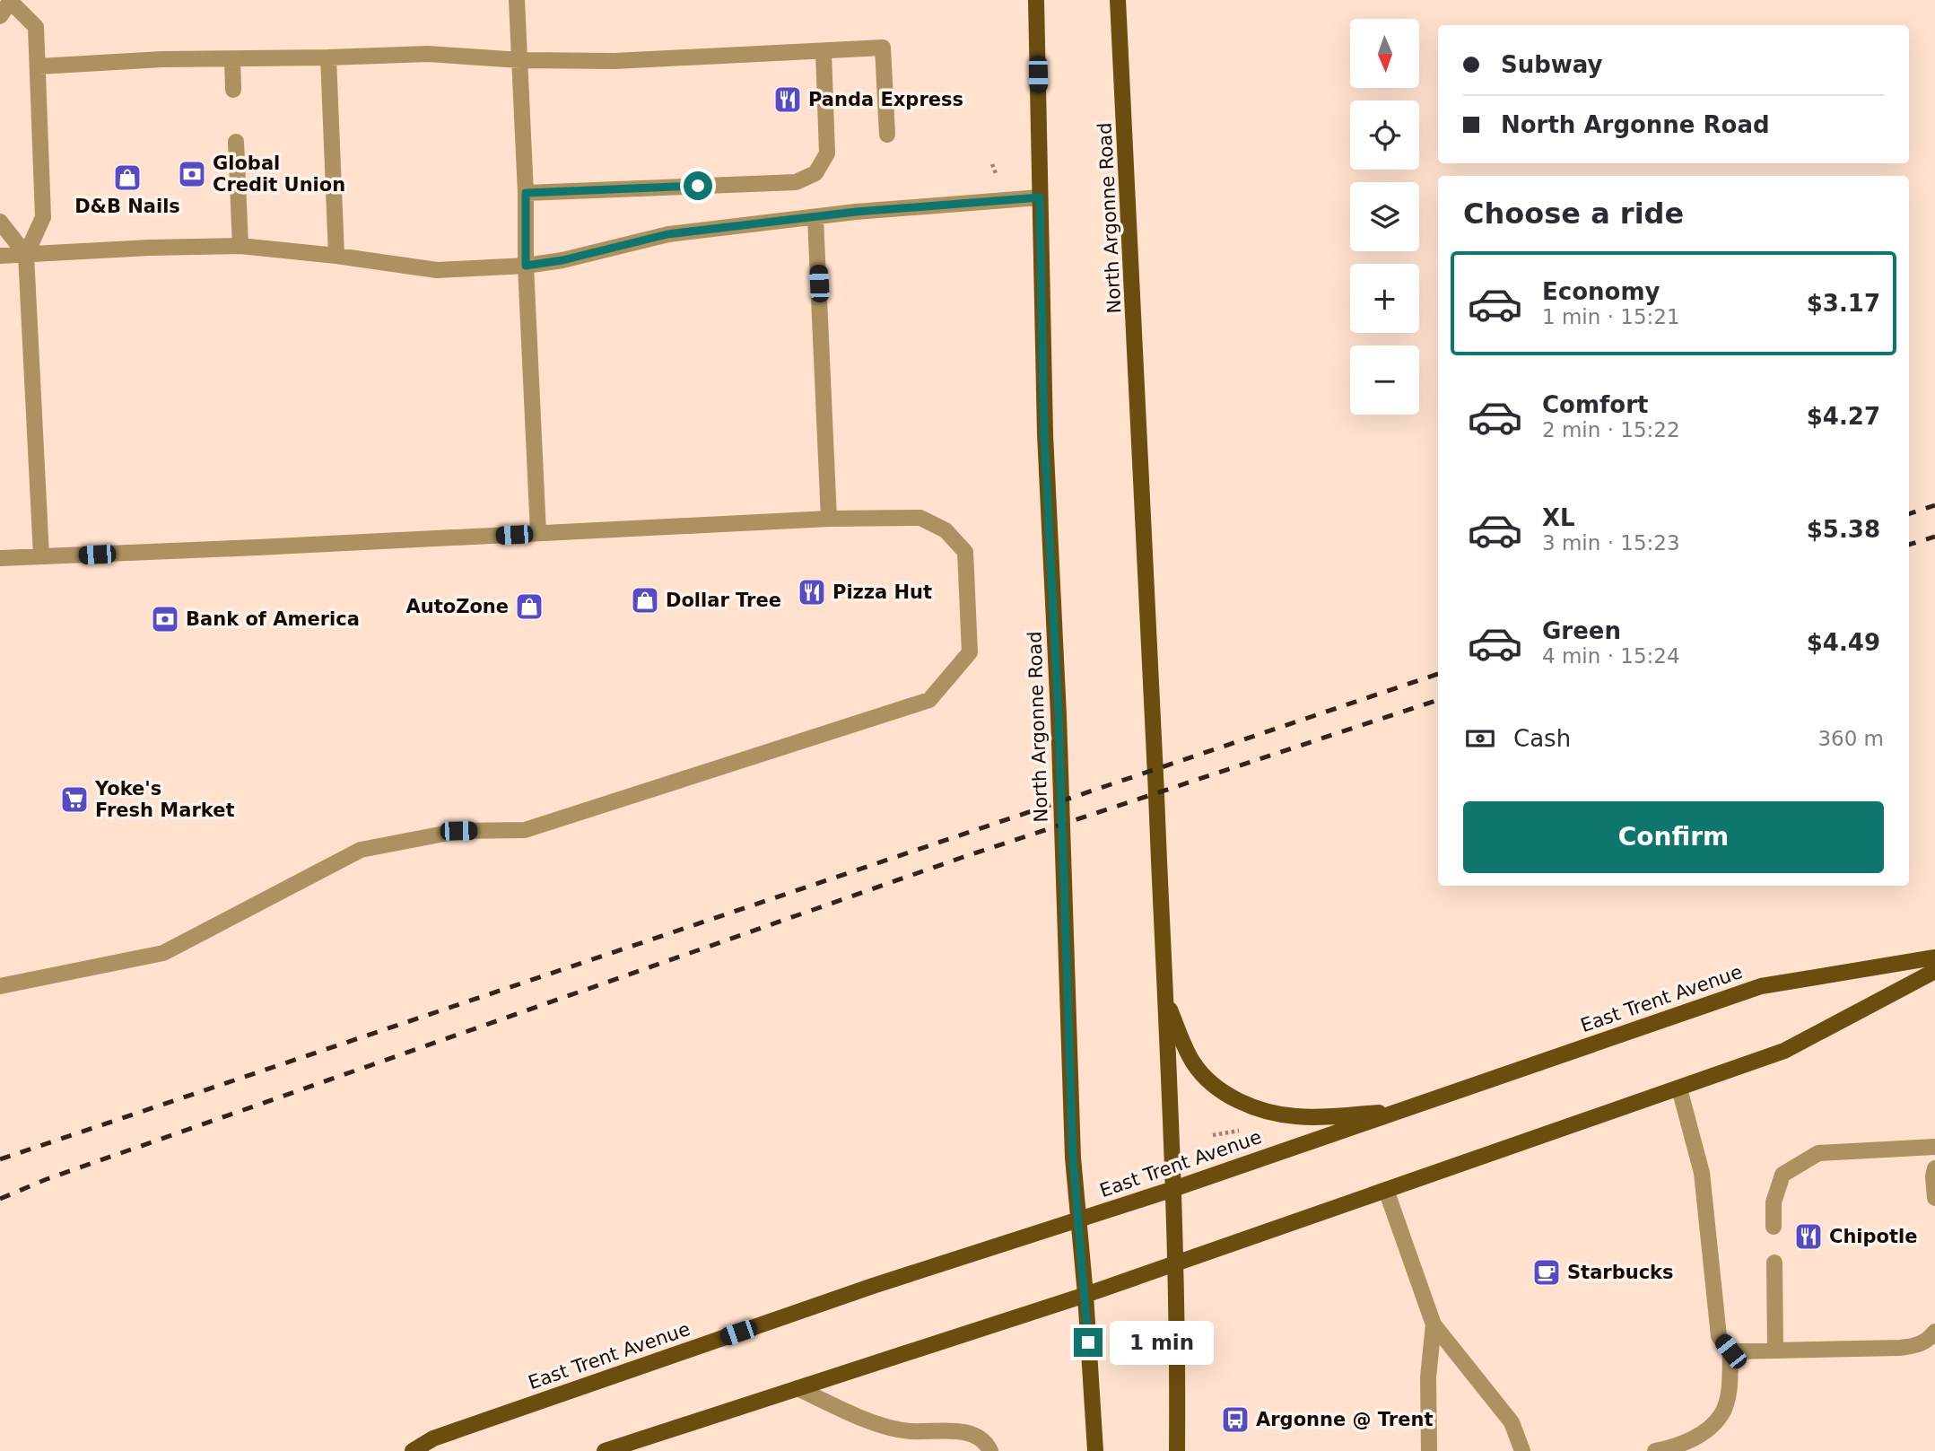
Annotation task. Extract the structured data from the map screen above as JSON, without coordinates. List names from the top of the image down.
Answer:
{
  "streets": {
    "main road": ["North Argonne Road", "East Trent Avenue"]
  },
  "crossings": [
    ["North Argonne Road", "East Trent Avenue"]
  ],
  "places": {
    "restaurant": ["Panda Express", "Pizza Hut", "Chipotle"],
    "bank": ["Global Credit Union", "Bank of America"],
    "shop": ["D&B Nails", "Dollar Tree", "AutoZone"],
    "supermarket": ["Yoke's Fresh Market"],
    "cafe": ["Starbucks"],
    "bus stop": ["Argonne @ Trent"]
  },
  "north": "bottom",
  "page": {
    "map_buttons": ["+", "−"],
    "banner": ["Subway", "North Argonne Road"],
    "heading": "Choose a ride",
    "list": [
      {
        "name": "Economy",
        "note": "1 min · 15:21",
        "value": "$3.17"
      },
      {
        "name": "Comfort",
        "note": "2 min · 15:22",
        "value": "$4.27"
      },
      {
        "name": "XL",
        "note": "3 min · 15:23",
        "value": "$5.38"
      },
      {
        "name": "Green",
        "note": "4 min · 15:24",
        "value": "$4.49"
      }
    ],
    "pay": ["Cash", "360 m"],
    "buttons": "Confirm",
    "bubble": "1 min"
  }
}
